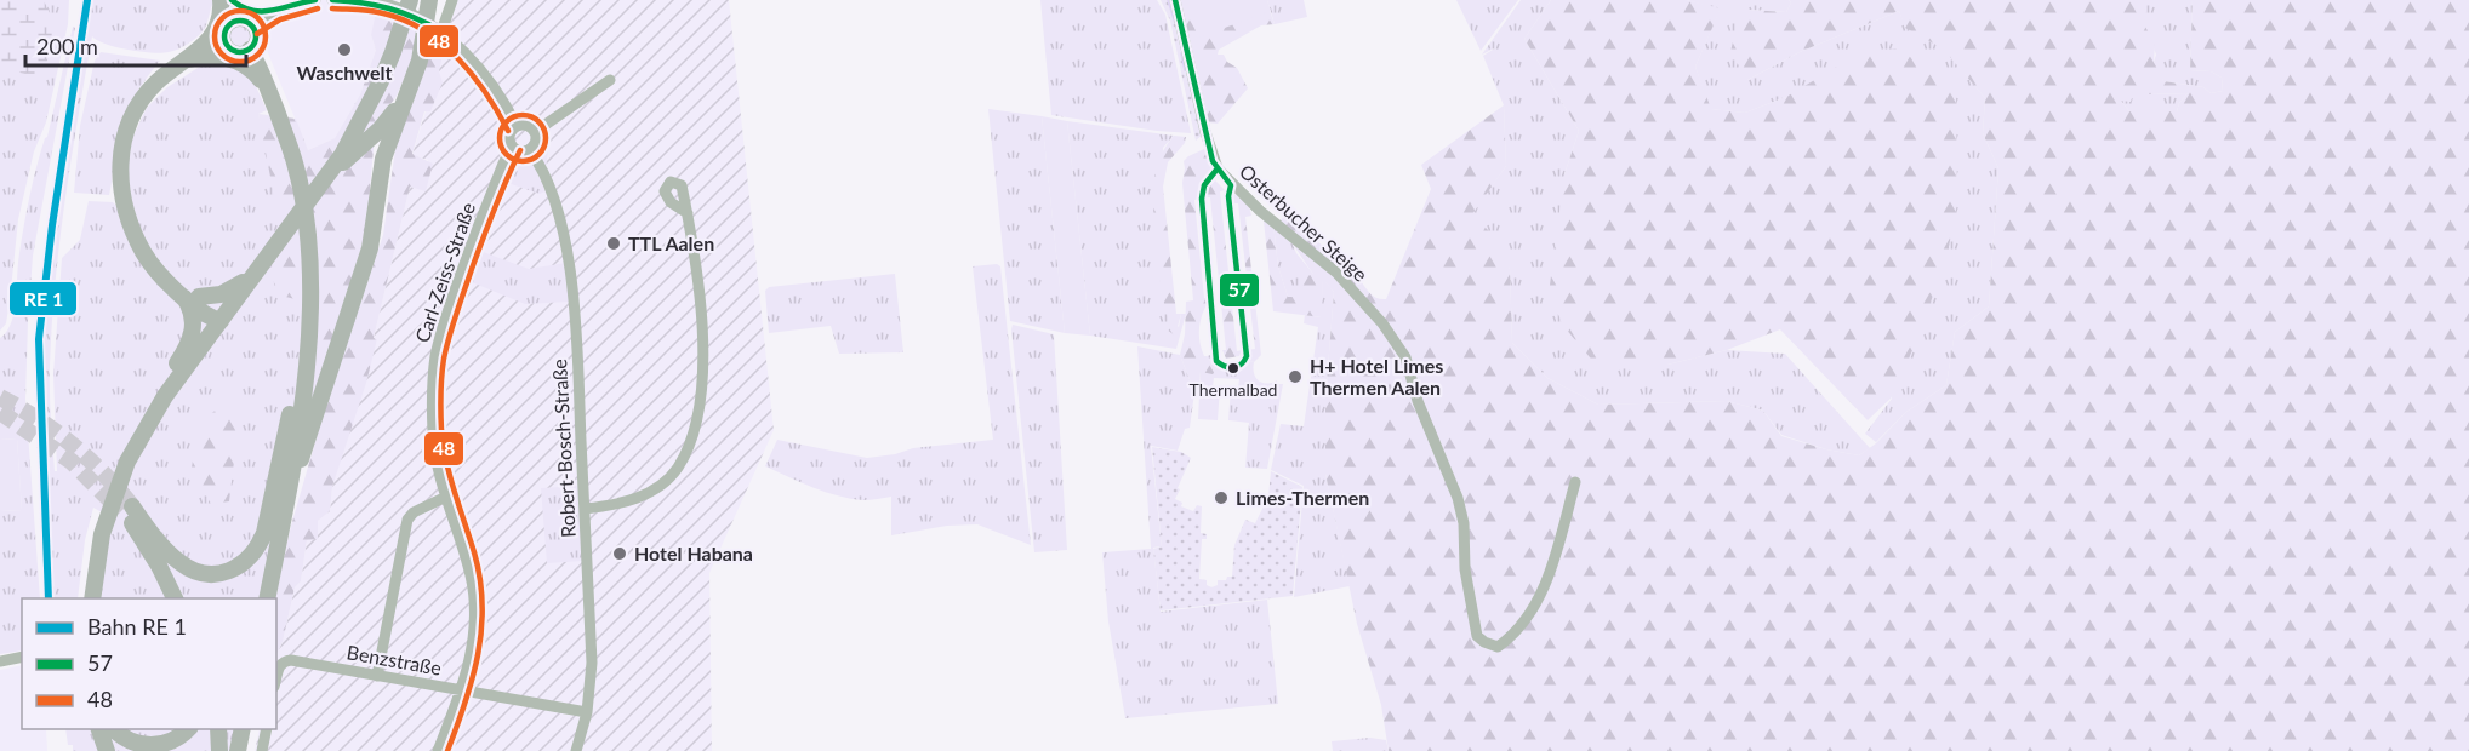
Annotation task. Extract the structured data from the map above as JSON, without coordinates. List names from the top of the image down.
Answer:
{
  "streets": {
    "street": [
      "Osterbucher Steige",
      "Carl-Zeiss-Straße",
      "Robert-Bosch-Straße",
      "Benzstraße"
    ]
  },
  "crossings": [
    ["Carl-Zeiss-Straße", "Robert-Bosch-Straße"],
    ["Carl-Zeiss-Straße", "Benzstraße"],
    ["Robert-Bosch-Straße", "Benzstraße"]
  ],
  "places": [
    "Waschwelt",
    "TTL Aalen",
    "Thermalbad",
    "H+ Hotel Limes Thermen Aalen",
    "Limes-Thermen",
    "Hotel Habana"
  ],
  "lines": ["transit line 57", "transit line 48"],
  "legend": ["Bahn RE 1", "57", "48"],
  "scale_bar": "200 m"
}
